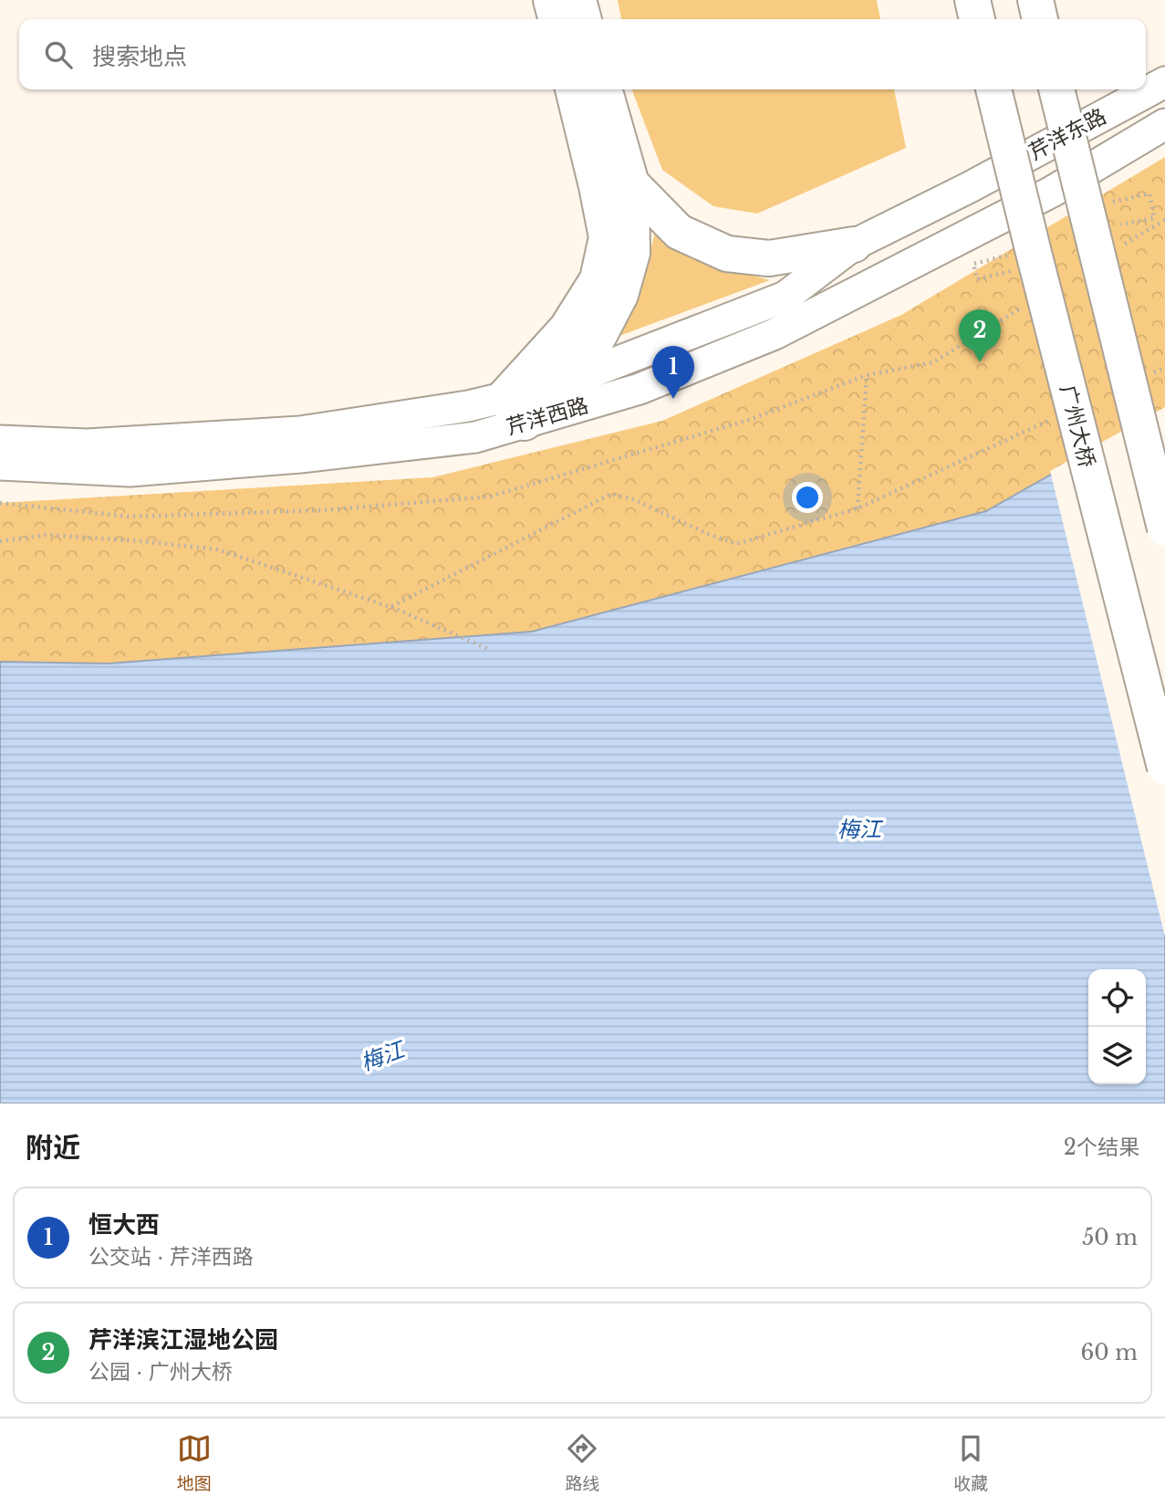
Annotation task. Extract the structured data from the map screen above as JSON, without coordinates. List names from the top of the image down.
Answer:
{
  "streets": {
    "highway": ["广州大桥"],
    "main road": ["芹洋东路", "芹洋西路"]
  },
  "crossings": [
    ["芹洋东路", "芹洋西路"]
  ],
  "water": ["梅江"],
  "page": {
    "search": "搜索地点",
    "pins": ["2", "1"],
    "heading": ["附近", "2个结果"],
    "list": [
      {
        "mark": "1",
        "name": "恒大西",
        "note": "公交站 · 芹洋西路",
        "value": "50 m"
      },
      {
        "mark": "2",
        "name": "芹洋滨江湿地公园",
        "note": "公园 · 广州大桥",
        "value": "60 m"
      }
    ],
    "nav": ["地图", "路线", "收藏"]
  }
}
